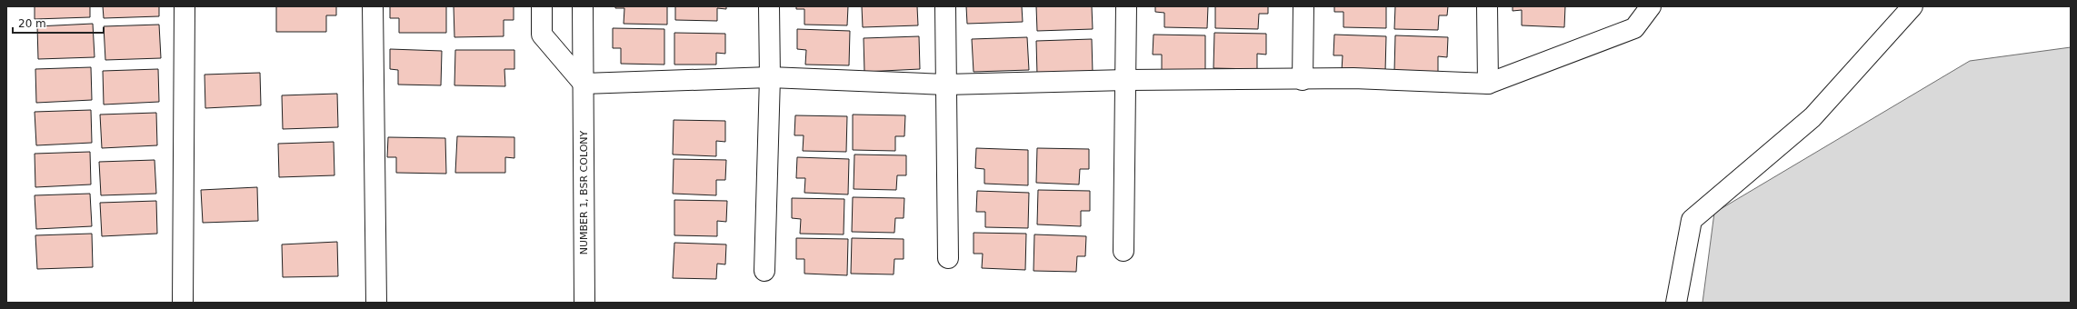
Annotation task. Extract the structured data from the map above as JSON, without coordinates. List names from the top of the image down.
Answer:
{
  "streets": {
    "street": ["NUMBER 1, BSR COLONY"]
  },
  "scale_bar": "20 m"
}
